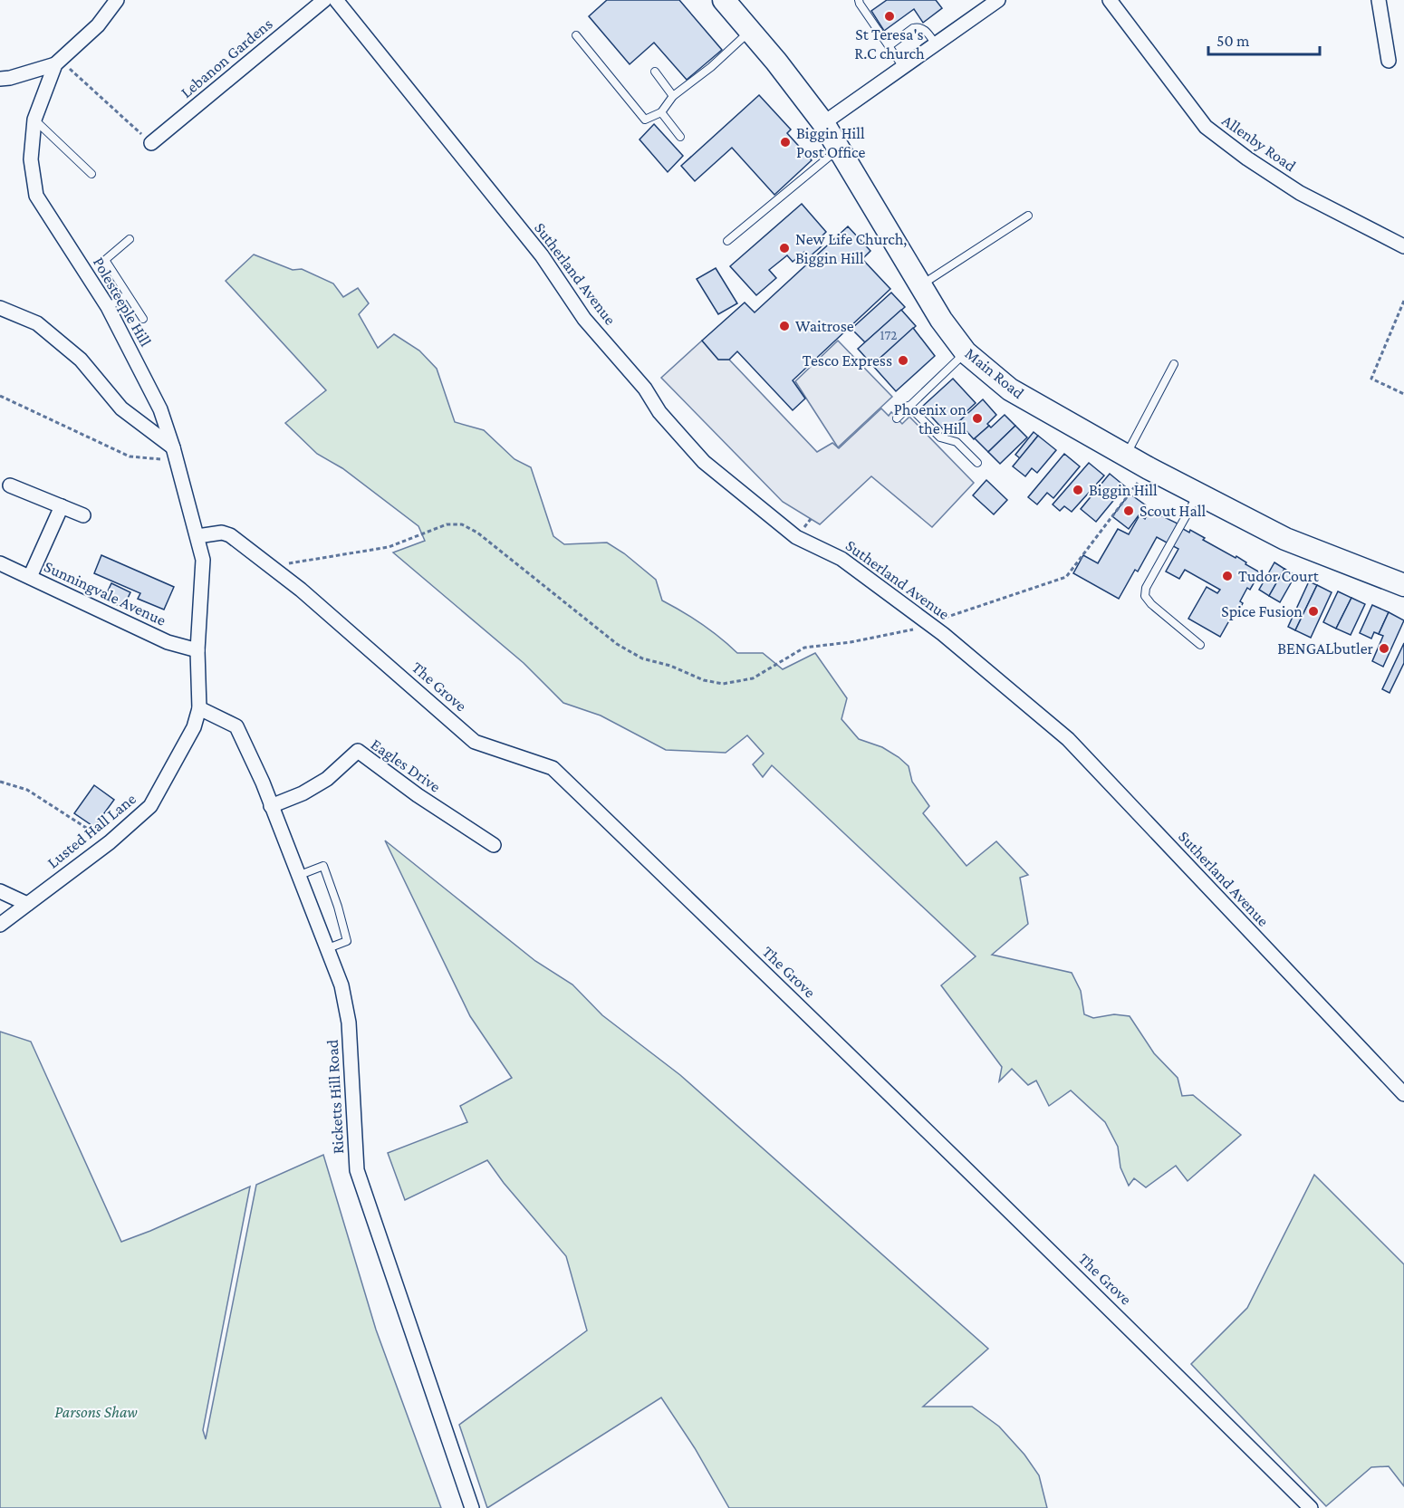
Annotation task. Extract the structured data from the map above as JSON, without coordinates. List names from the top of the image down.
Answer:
{
  "streets": {
    "main road": ["Main Road"],
    "street": [
      "Lebanon Gardens",
      "Allenby Road",
      "Sutherland Avenue",
      "Polesteeple Hill",
      "Sunningvale Avenue",
      "The Grove",
      "Eagles Drive",
      "Lusted Hall Lane",
      "Ricketts Hill Road"
    ]
  },
  "crossings": [
    ["Polesteeple Hill", "Sunningvale Avenue"],
    ["Polesteeple Hill", "The Grove"],
    ["Polesteeple Hill", "Lusted Hall Lane"],
    ["Sunningvale Avenue", "Lusted Hall Lane"],
    ["Eagles Drive", "Ricketts Hill Road"],
    ["Lusted Hall Lane", "Ricketts Hill Road"]
  ],
  "parks": ["Parsons Shaw"],
  "places": [
    "St Teresa's R.C church",
    "Biggin Hill Post Office",
    "New Life Church, Biggin Hill",
    "Waitrose",
    "Tesco Express",
    "Phoenix on the Hill",
    "Biggin Hill",
    "Scout Hall",
    "Tudor Court",
    "Spice Fusion",
    "BENGALbutler"
  ],
  "house_numbers": ["172"],
  "scale_bar": "50 m"
}
